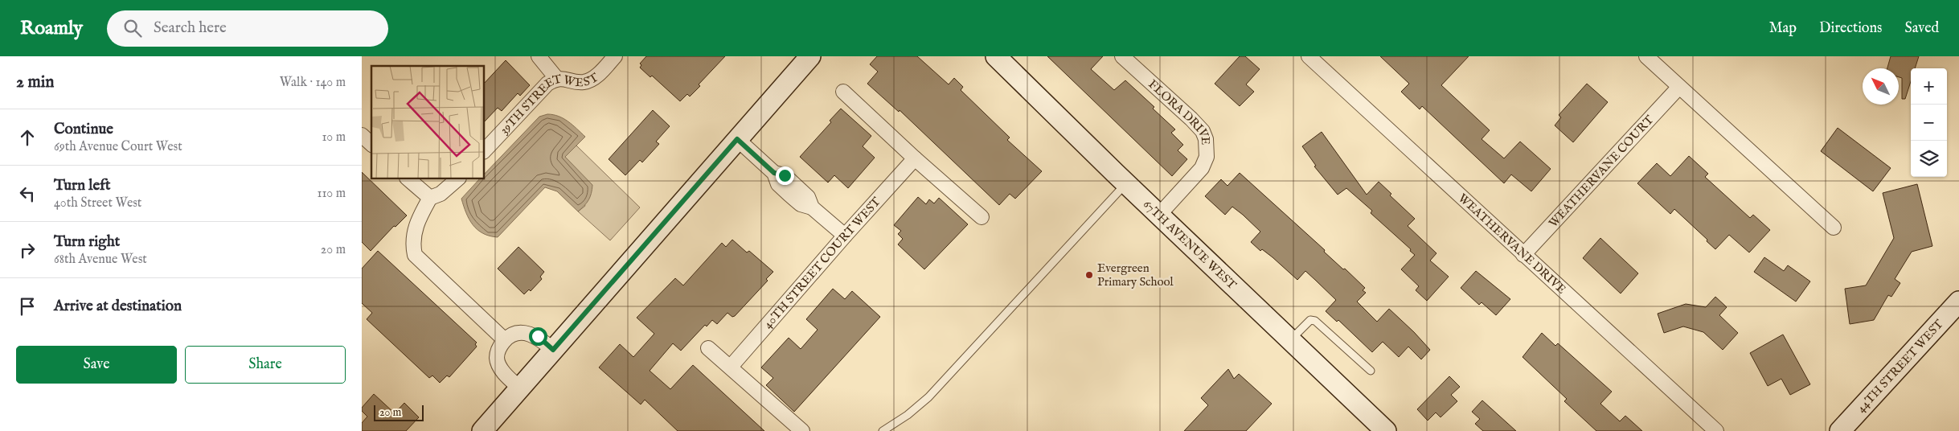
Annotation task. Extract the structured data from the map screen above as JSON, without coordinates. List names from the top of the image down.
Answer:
{
  "streets": {
    "street": [
      "39TH STREET WEST",
      "FLORA DRIVE",
      "WEATHERVANE COURT",
      "67TH AVENUE WEST",
      "WEATHERVANE DRIVE",
      "40TH STREET COURT WEST",
      "44TH STREET WEST"
    ]
  },
  "crossings": [
    ["FLORA DRIVE", "67TH AVENUE WEST"],
    ["WEATHERVANE COURT", "WEATHERVANE DRIVE"]
  ],
  "places": ["Evergreen Primary School"],
  "scale_bar": "20 m",
  "north": "top left",
  "page": {
    "header": "Roamly",
    "search": "Search here",
    "nav": ["Map", "Directions", "Saved"],
    "heading": ["2 min", "Walk · 140 m"],
    "map_buttons": ["+", "−"],
    "list": [
      ["Continue", "69th Avenue Court West", "10 m"],
      ["Turn left", "40th Street West", "110 m"],
      ["Turn right", "68th Avenue West", "20 m"],
      "Arrive at destination"
    ],
    "buttons": ["Save", "Share"],
    "scale": "20 m"
  }
}
